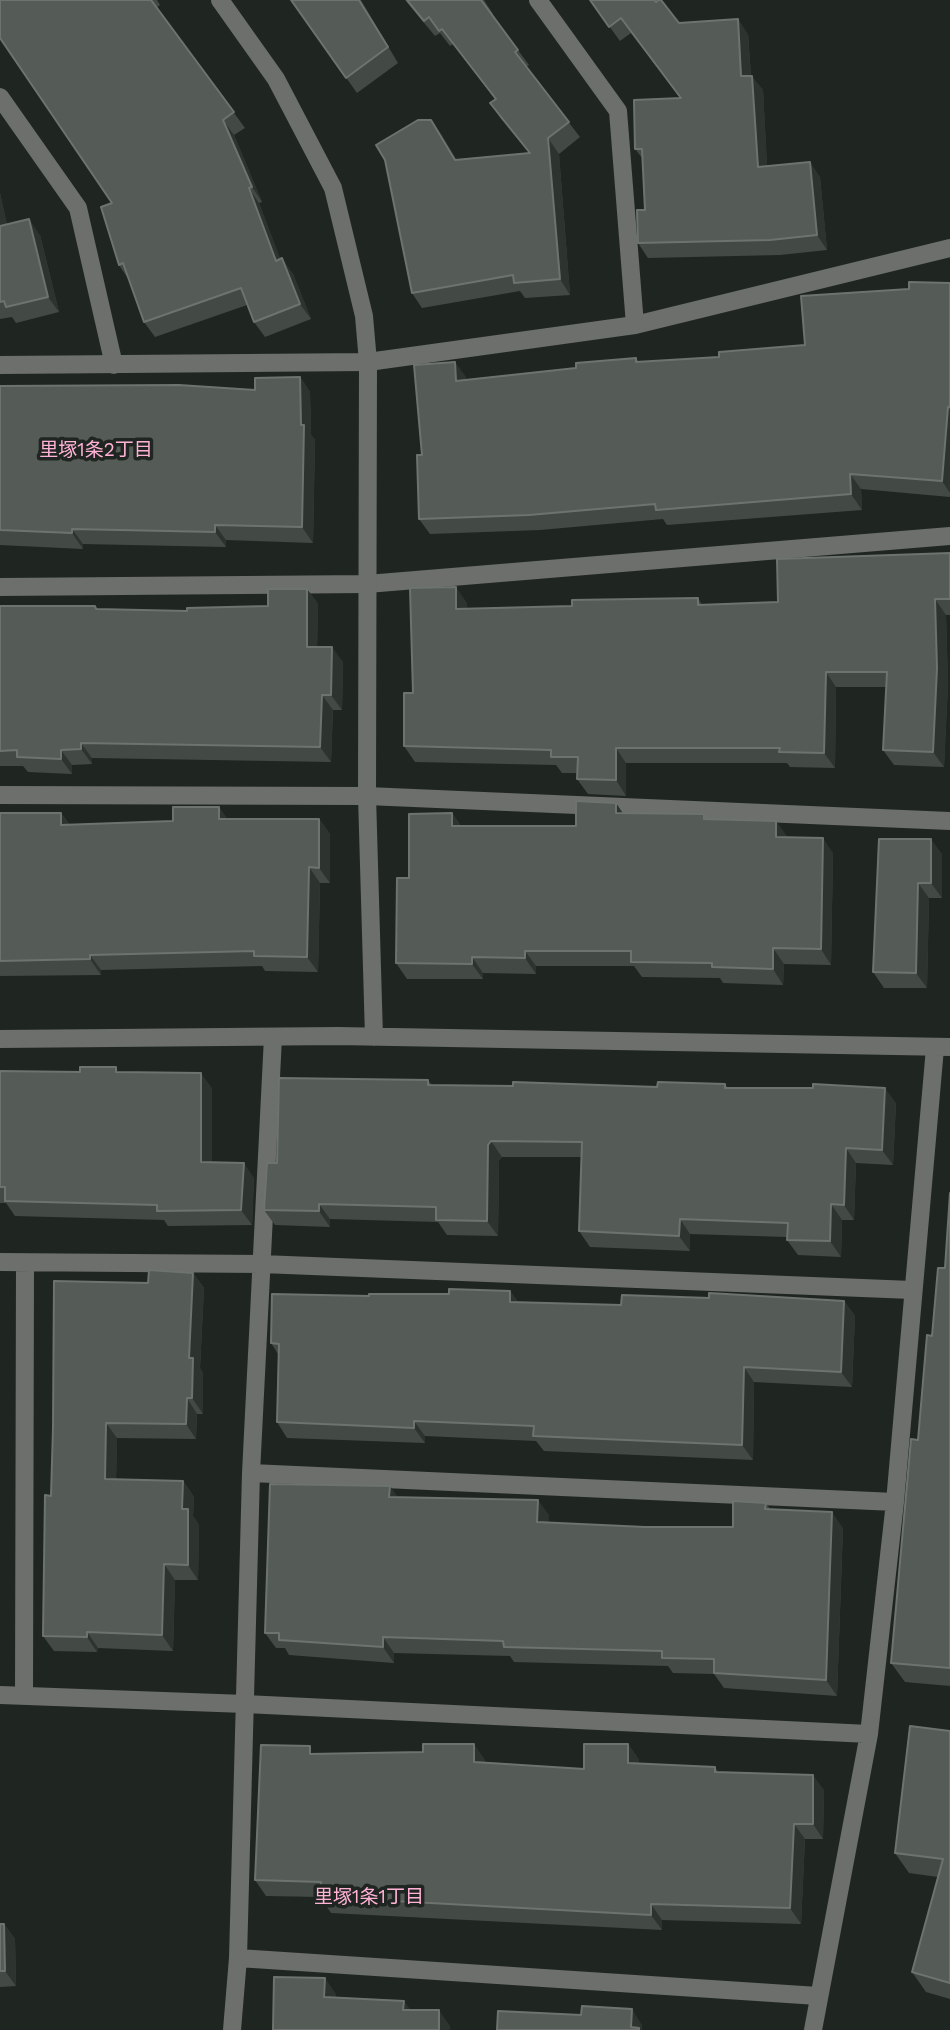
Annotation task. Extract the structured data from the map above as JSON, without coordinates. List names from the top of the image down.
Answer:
{
  "districts": ["里塚1条2丁目", "里塚1条1丁目"]
}
